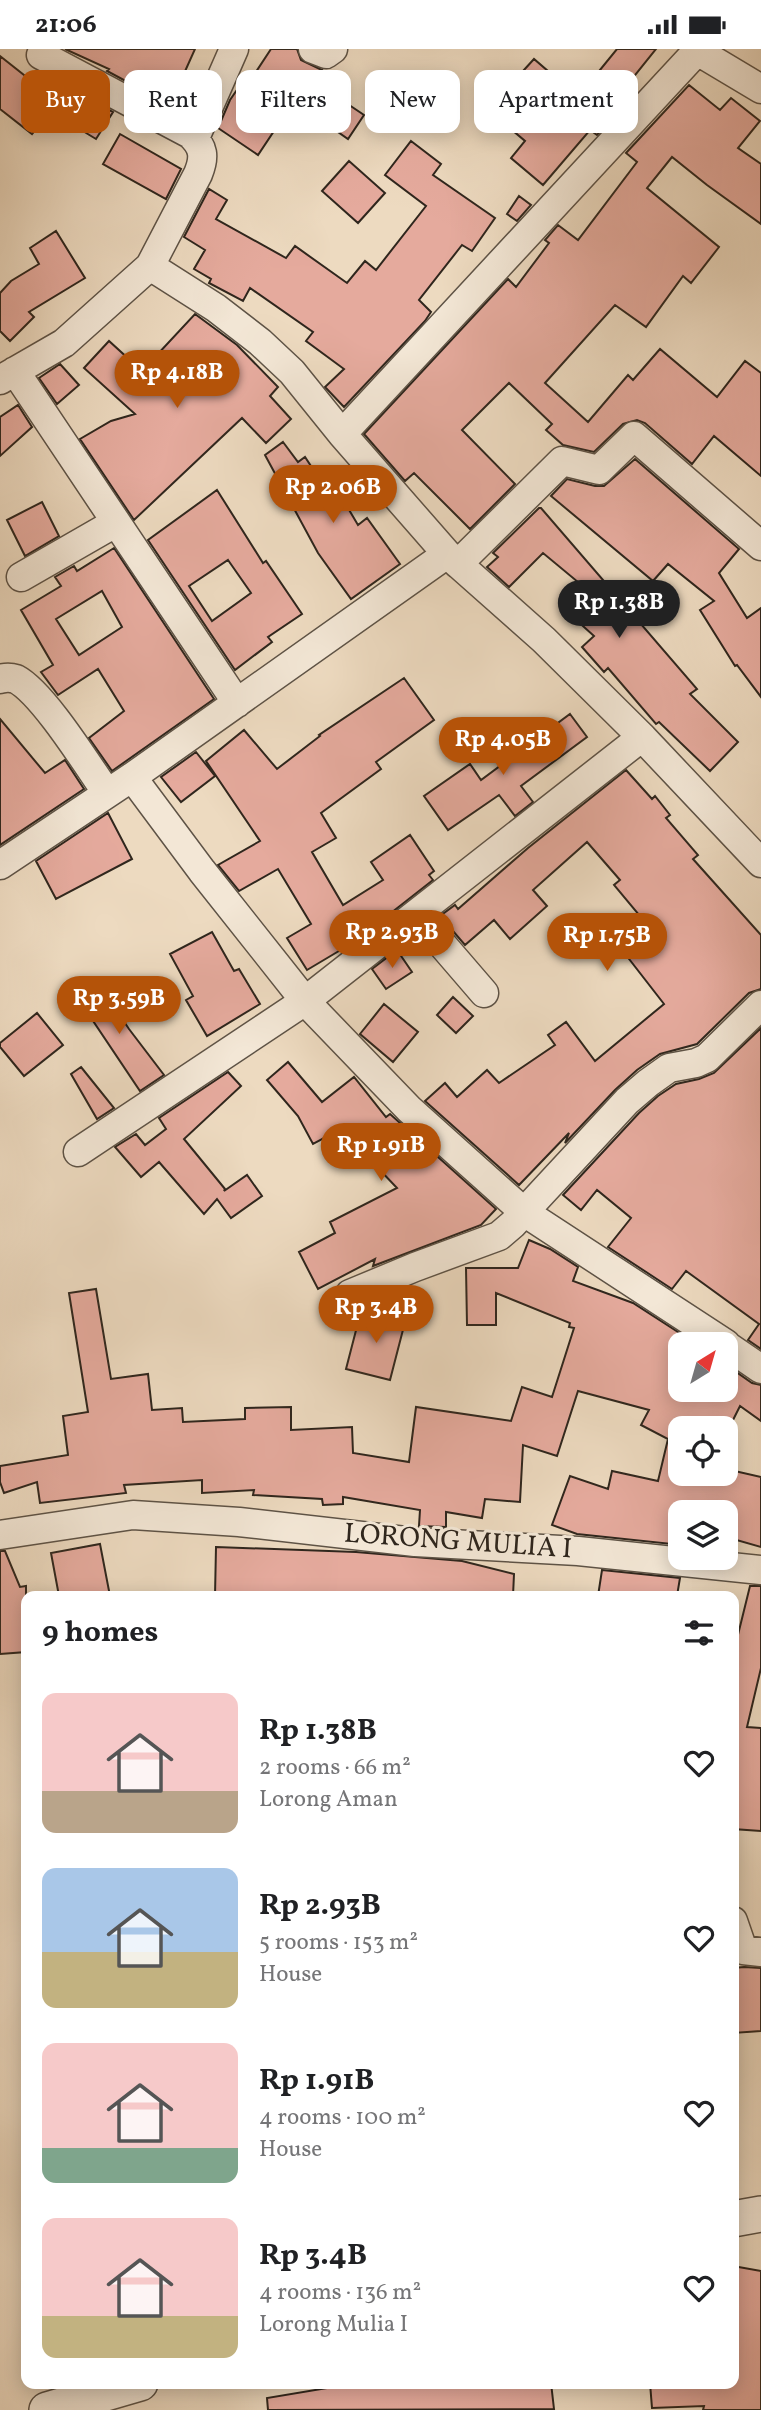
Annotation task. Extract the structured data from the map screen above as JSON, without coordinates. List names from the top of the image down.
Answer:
{
  "streets": {
    "street": ["LORONG MULIA I"]
  },
  "north": "top right",
  "page": {
    "status": "21:06",
    "chip": [
      "Buy",
      "Rent",
      "Filters",
      "New",
      "Apartment"
    ],
    "price": [
      "Rp 4.18B",
      "Rp 2.06B",
      "Rp 1.38B",
      "Rp 4.05B",
      "Rp 2.93B",
      "Rp 1.75B",
      "Rp 3.59B",
      "Rp 1.91B",
      "Rp 3.4B"
    ],
    "heading": "9 homes",
    "list": [
      {
        "name": "Rp 1.38B",
        "note": "2 rooms · 66 m² · Lorong Aman"
      },
      {
        "name": "Rp 2.93B",
        "note": "5 rooms · 153 m² · House"
      },
      {
        "name": "Rp 1.91B",
        "note": "4 rooms · 100 m² · House"
      },
      {
        "name": "Rp 3.4B",
        "note": "4 rooms · 136 m² · Lorong Mulia I"
      }
    ]
  }
}
